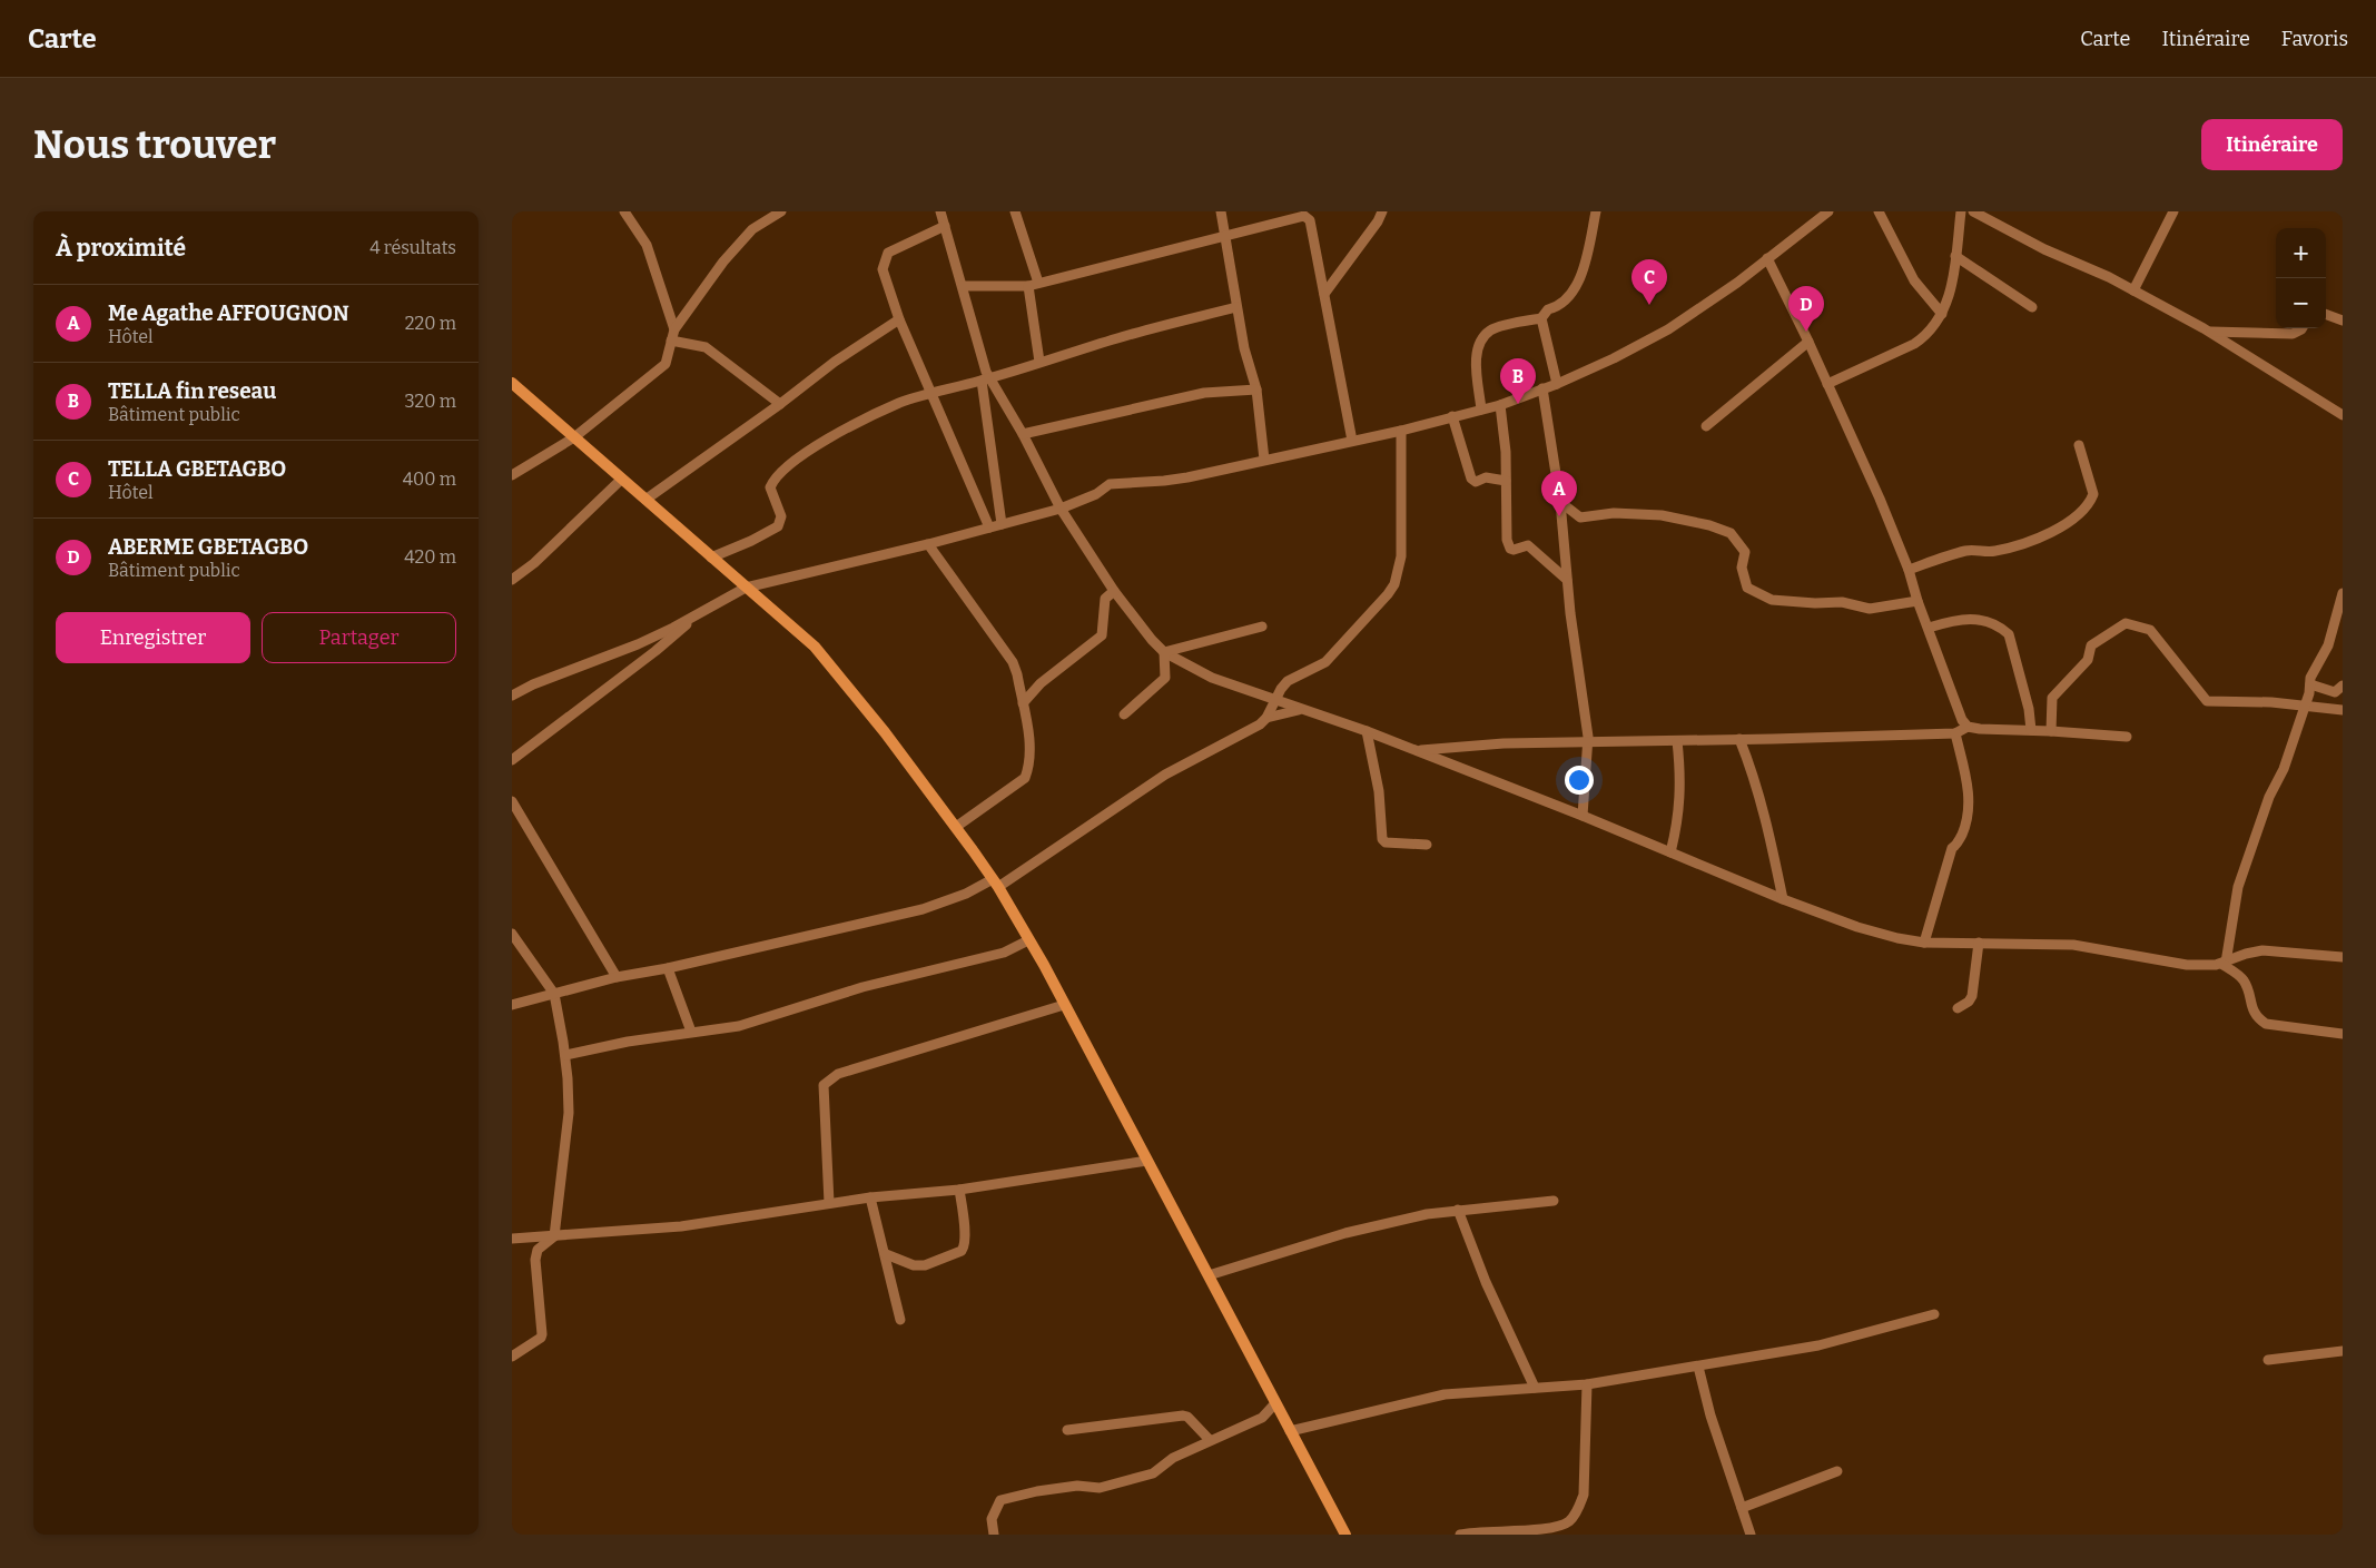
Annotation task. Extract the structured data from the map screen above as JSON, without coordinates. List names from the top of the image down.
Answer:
{
  "page": {
    "header": "Carte",
    "nav": ["Carte", "Itinéraire", "Favoris"],
    "buttons": [
      "Itinéraire",
      ["Enregistrer", "Partager"]
    ],
    "title": "Nous trouver",
    "heading": ["À proximité", "4 résultats"],
    "map_buttons": ["+", "−"],
    "pins": [
      "C",
      "D",
      "B",
      "A"
    ],
    "list": [
      {
        "mark": "A",
        "name": "Me Agathe AFFOUGNON",
        "note": "Hôtel",
        "value": "220 m"
      },
      {
        "mark": "B",
        "name": "TELLA fin reseau",
        "note": "Bâtiment public",
        "value": "320 m"
      },
      {
        "mark": "C",
        "name": "TELLA GBETAGBO",
        "note": "Hôtel",
        "value": "400 m"
      },
      {
        "mark": "D",
        "name": "ABERME GBETAGBO",
        "note": "Bâtiment public",
        "value": "420 m"
      }
    ]
  }
}
